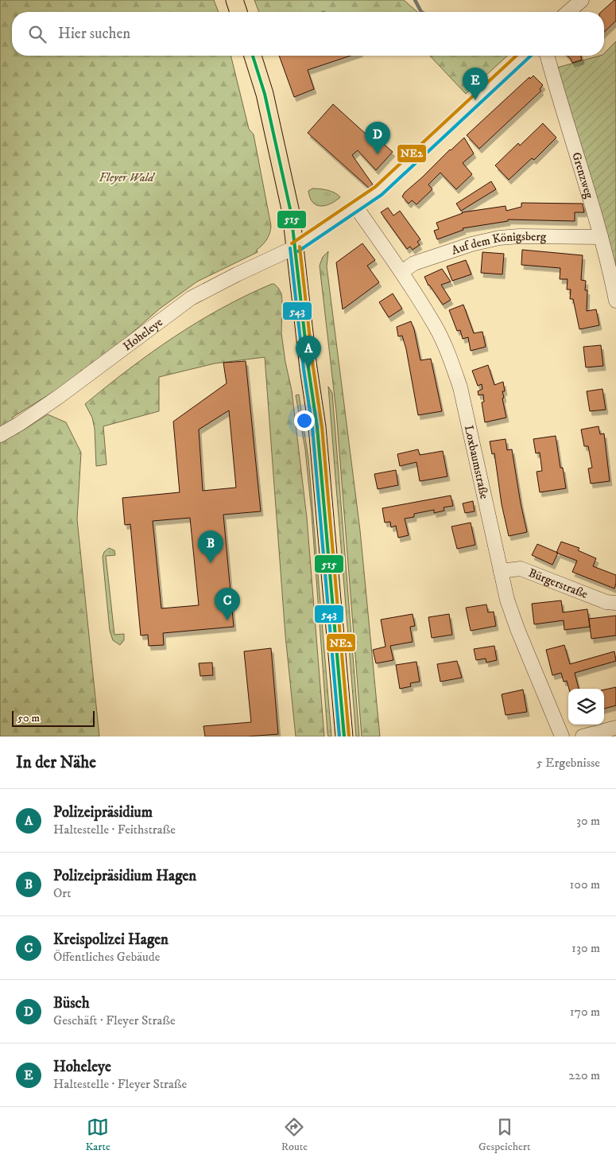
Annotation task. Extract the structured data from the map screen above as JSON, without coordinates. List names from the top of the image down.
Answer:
{
  "streets": {
    "street": [
      "Grenzweg",
      "Auf dem Königsberg",
      "Hoheleye",
      "Loxbaumstraße",
      "Bürgerstraße"
    ]
  },
  "crossings": [
    ["Grenzweg", "Auf dem Königsberg"],
    ["Auf dem Königsberg", "Loxbaumstraße"],
    ["Hoheleye", "Loxbaumstraße"],
    ["Loxbaumstraße", "Bürgerstraße"]
  ],
  "parks": ["Fleyer Wald"],
  "lines": ["transit line 515", "transit line 543", "transit line NE2"],
  "scale_bar": "50 m",
  "page": {
    "search": "Hier suchen",
    "pins": [
      "E",
      "D",
      "A",
      "B",
      "C"
    ],
    "scale": "50 m",
    "heading": ["In der Nähe", "5 Ergebnisse"],
    "list": [
      {
        "mark": "A",
        "name": "Polizeipräsidium",
        "note": "Haltestelle · Feithstraße",
        "value": "30 m"
      },
      {
        "mark": "B",
        "name": "Polizeipräsidium Hagen",
        "note": "Ort",
        "value": "100 m"
      },
      {
        "mark": "C",
        "name": "Kreispolizei Hagen",
        "note": "Öffentliches Gebäude",
        "value": "130 m"
      },
      {
        "mark": "D",
        "name": "Büsch",
        "note": "Geschäft · Fleyer Straße",
        "value": "170 m"
      },
      {
        "mark": "E",
        "name": "Hoheleye",
        "note": "Haltestelle · Fleyer Straße",
        "value": "220 m"
      }
    ],
    "nav": ["Karte", "Route", "Gespeichert"]
  }
}
